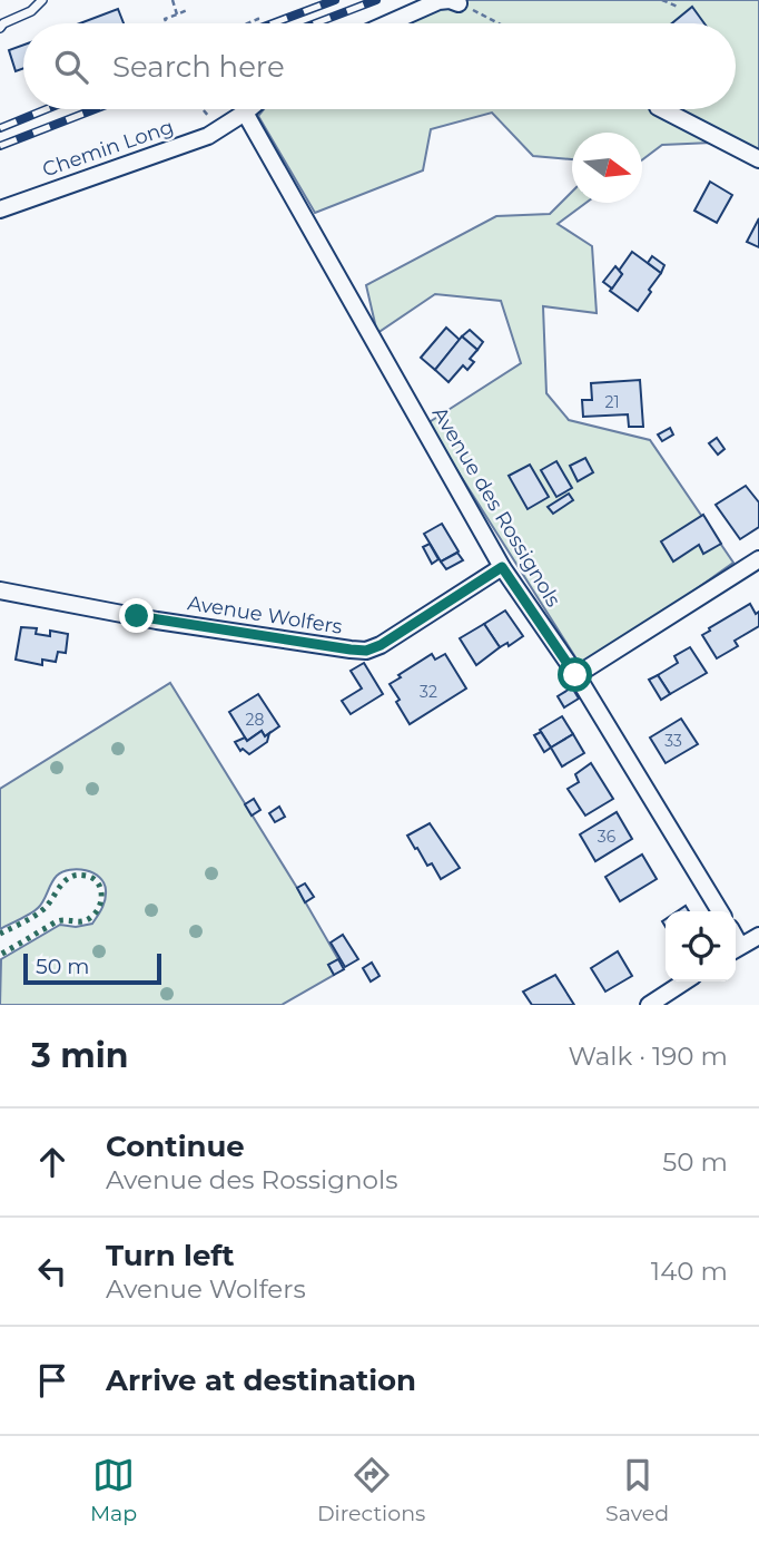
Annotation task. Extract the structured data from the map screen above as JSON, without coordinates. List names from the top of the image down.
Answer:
{
  "streets": {
    "street": ["Chemin Long", "Avenue des Rossignols", "Avenue Wolfers"]
  },
  "crossings": [
    ["Chemin Long", "Avenue des Rossignols"],
    ["Avenue des Rossignols", "Avenue Wolfers"]
  ],
  "house_numbers": [
    "21",
    "32",
    "28",
    "33",
    "36"
  ],
  "scale_bar": "50 m",
  "north": "right",
  "page": {
    "search": "Search here",
    "scale": "50 m",
    "heading": ["3 min", "Walk · 190 m"],
    "list": [
      ["Continue", "Avenue des Rossignols", "50 m"],
      ["Turn left", "Avenue Wolfers", "140 m"],
      "Arrive at destination"
    ],
    "nav": ["Map", "Directions", "Saved"]
  }
}
